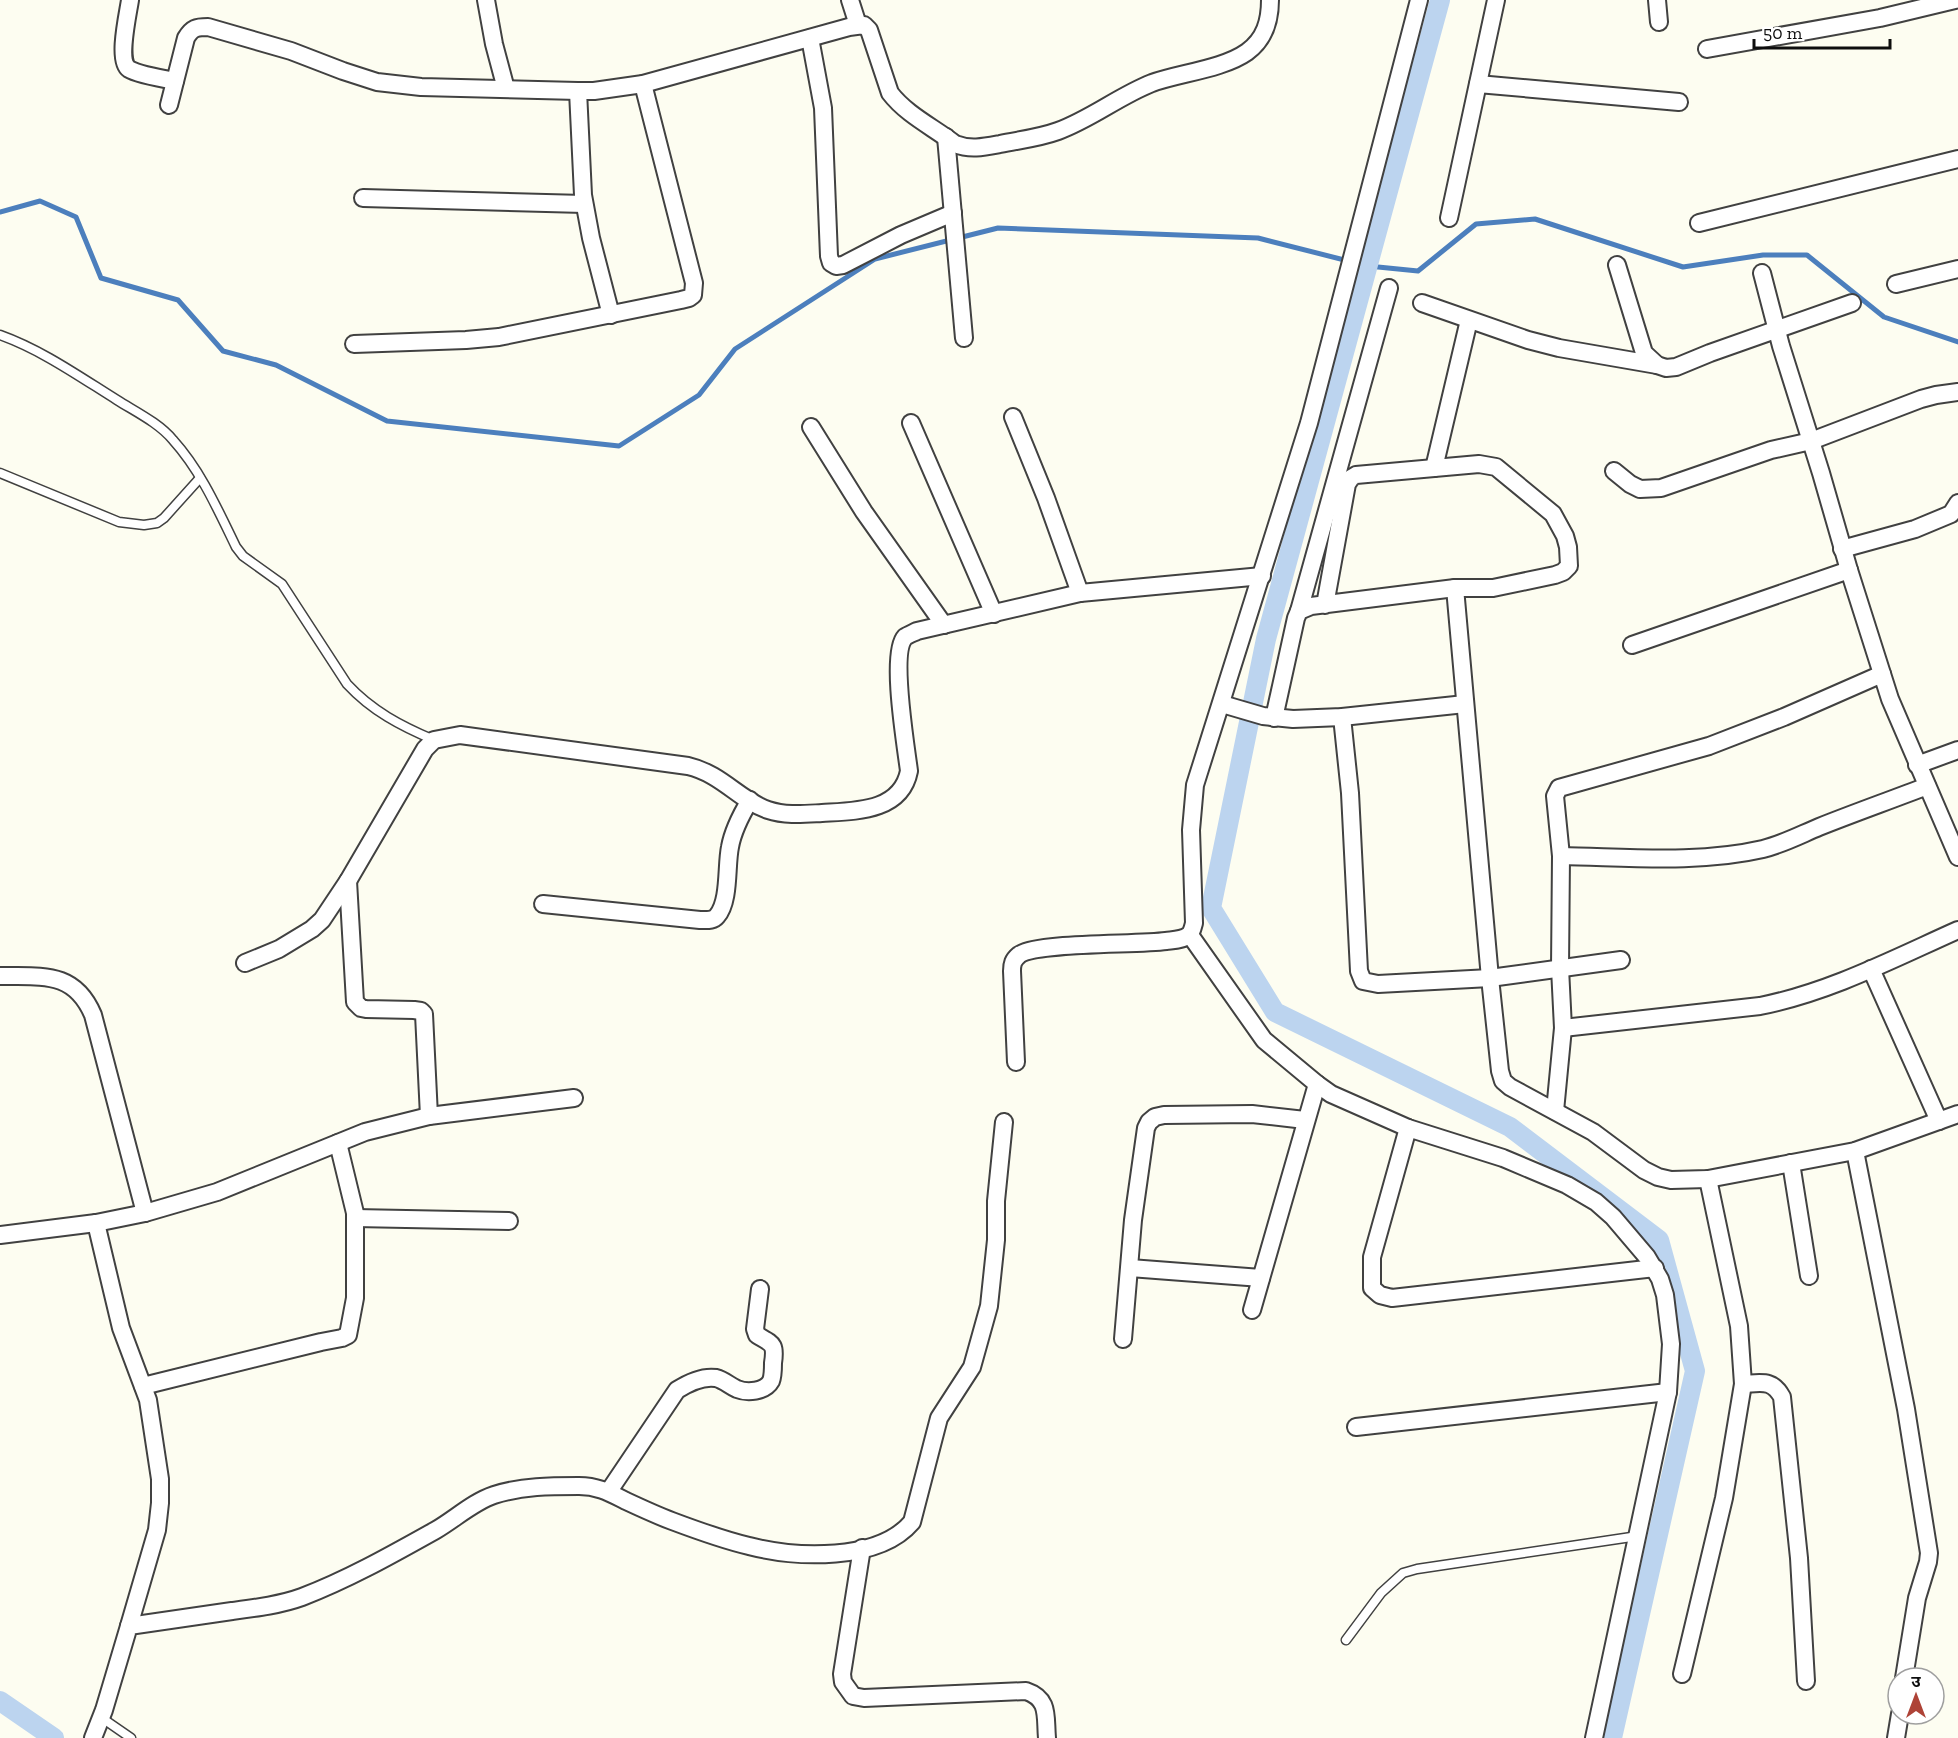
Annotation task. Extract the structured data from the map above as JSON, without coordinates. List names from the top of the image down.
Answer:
{
  "scale_bar": "50 m",
  "north": "top"
}
